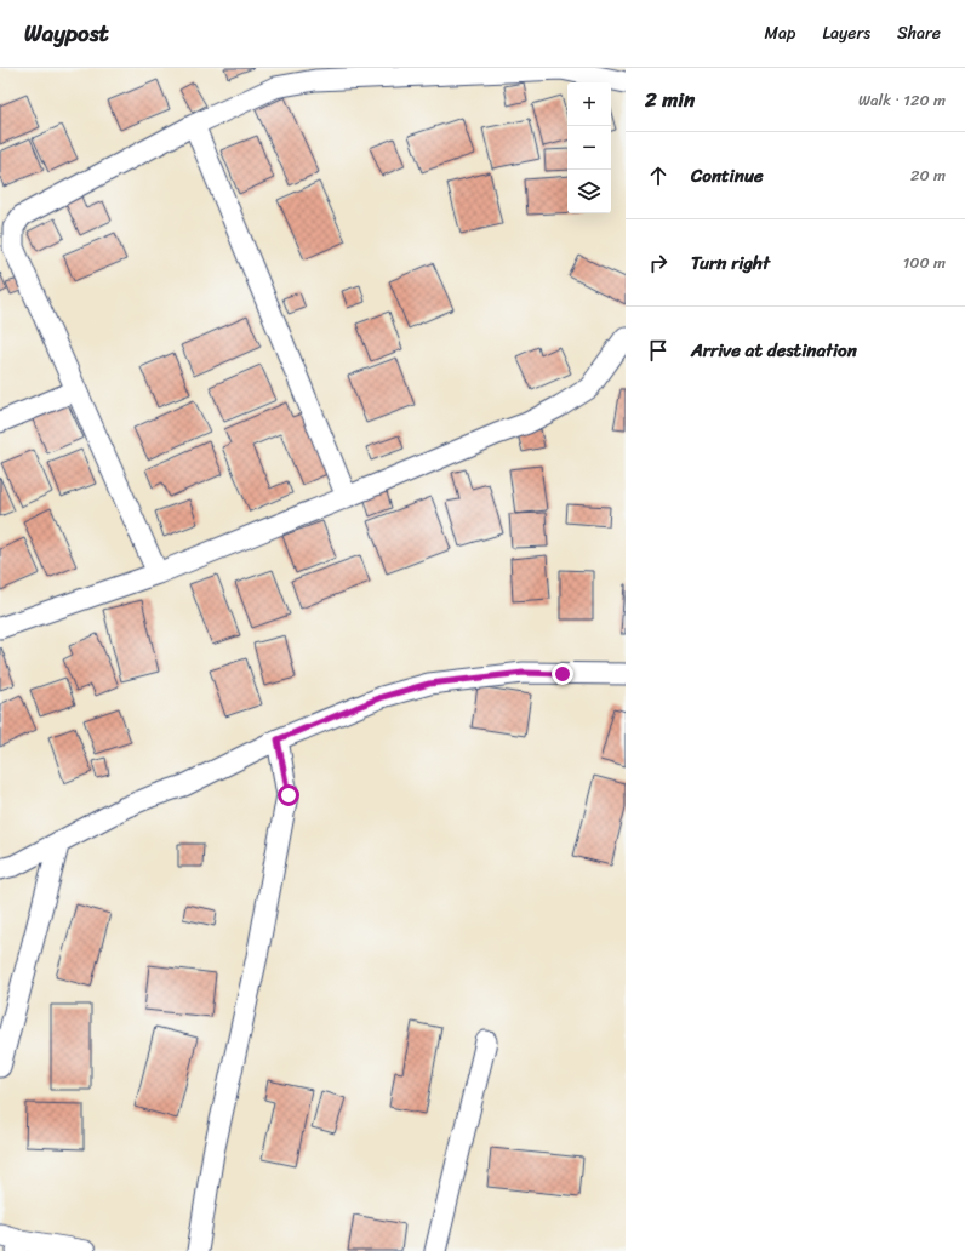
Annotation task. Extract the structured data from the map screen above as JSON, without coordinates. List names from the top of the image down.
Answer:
{
  "page": {
    "header": "Waypost",
    "nav": ["Map", "Layers", "Share"],
    "heading": ["2 min", "Walk · 120 m"],
    "map_buttons": ["+", "−"],
    "list": [
      ["Continue", "20 m"],
      ["Turn right", "100 m"],
      "Arrive at destination"
    ]
  }
}
